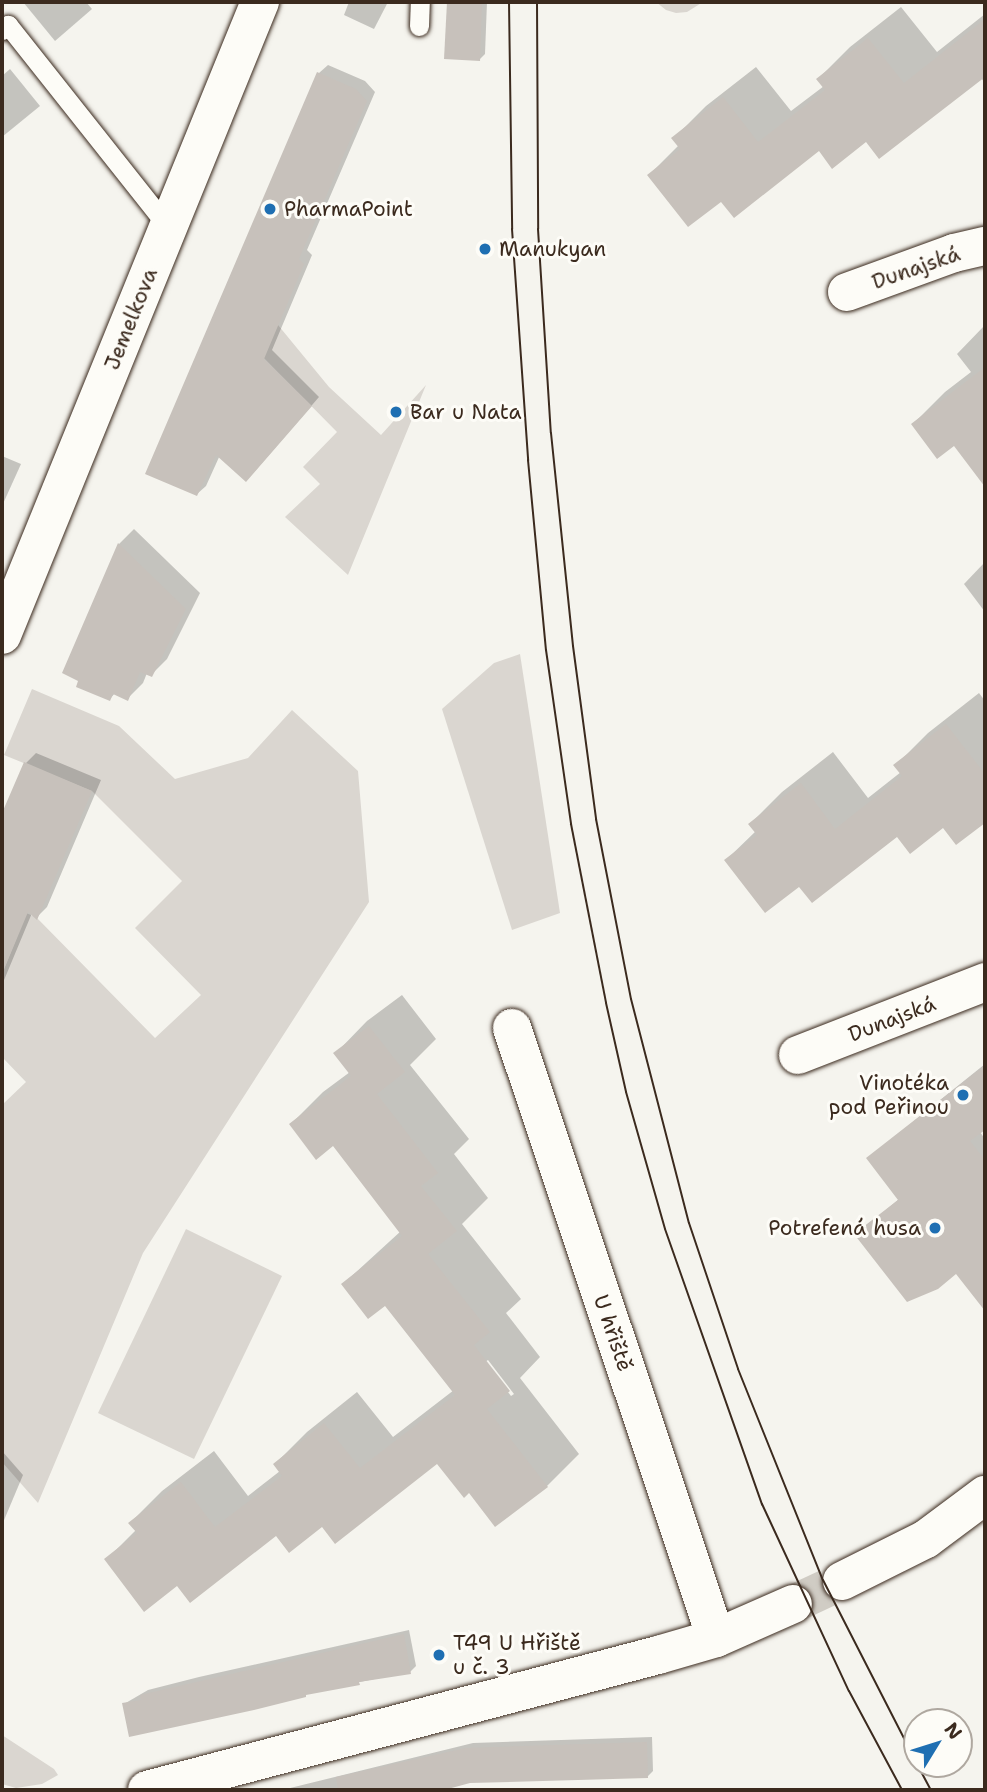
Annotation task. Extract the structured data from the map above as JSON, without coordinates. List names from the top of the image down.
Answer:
{
  "streets": {
    "street": ["Dunajská", "Jemelkova", "U hřiště"]
  },
  "places": [
    "PharmaPoint",
    "Manukyan",
    "Bar u Nata",
    "Vinotéka pod Peřinou",
    "Potrefená husa",
    "T49 U Hřiště u č. 3"
  ],
  "north": "top right"
}
